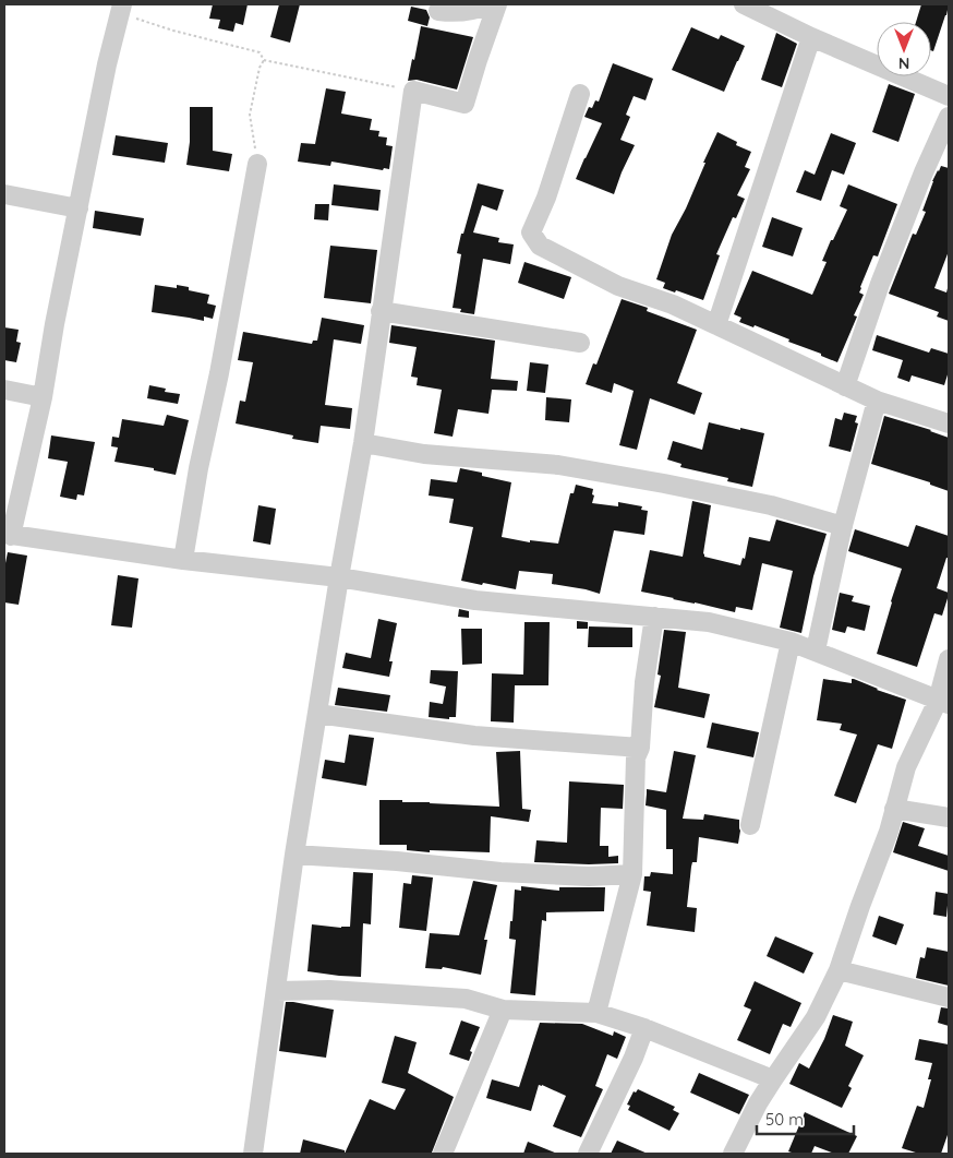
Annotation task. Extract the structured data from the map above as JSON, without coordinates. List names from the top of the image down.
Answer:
{
  "scale_bar": "50 m",
  "north": "bottom"
}
